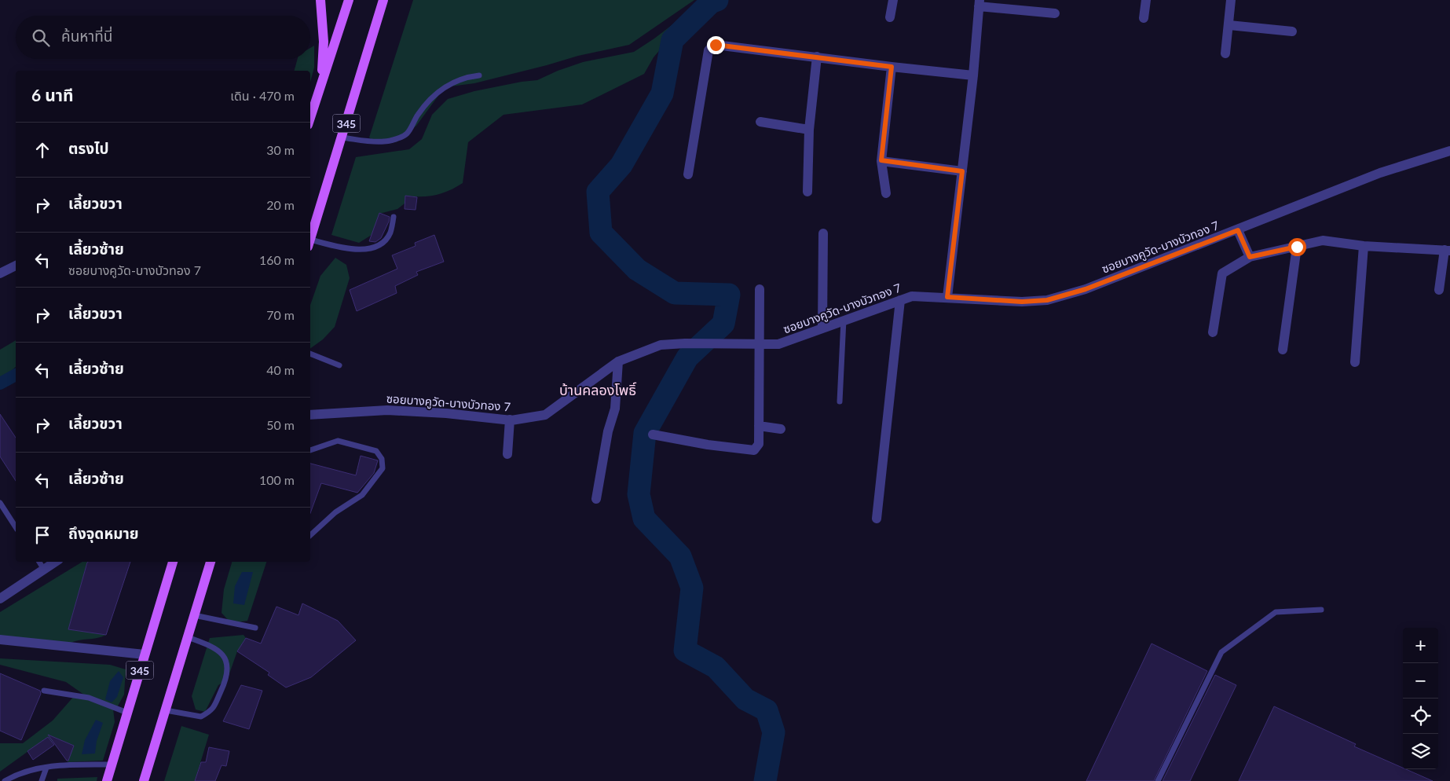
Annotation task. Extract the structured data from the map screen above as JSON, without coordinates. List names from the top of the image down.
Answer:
{
  "streets": {
    "main road": ["345"],
    "street": ["ซอยบางคูวัด-บางบัวทอง 7"]
  },
  "districts": ["บ้านคลองโพธิ์"],
  "page": {
    "search": "ค้นหาที่นี่",
    "heading": ["6 นาที", "เดิน · 470 m"],
    "list": [
      ["ตรงไป", "30 m"],
      ["เลี้ยวขวา", "20 m"],
      ["เลี้ยวซ้าย", "ซอยบางคูวัด-บางบัวทอง 7", "160 m"],
      ["เลี้ยวขวา", "70 m"],
      ["เลี้ยวซ้าย", "40 m"],
      ["เลี้ยวขวา", "50 m"],
      ["เลี้ยวซ้าย", "100 m"],
      "ถึงจุดหมาย"
    ],
    "map_buttons": ["+", "−"]
  }
}
